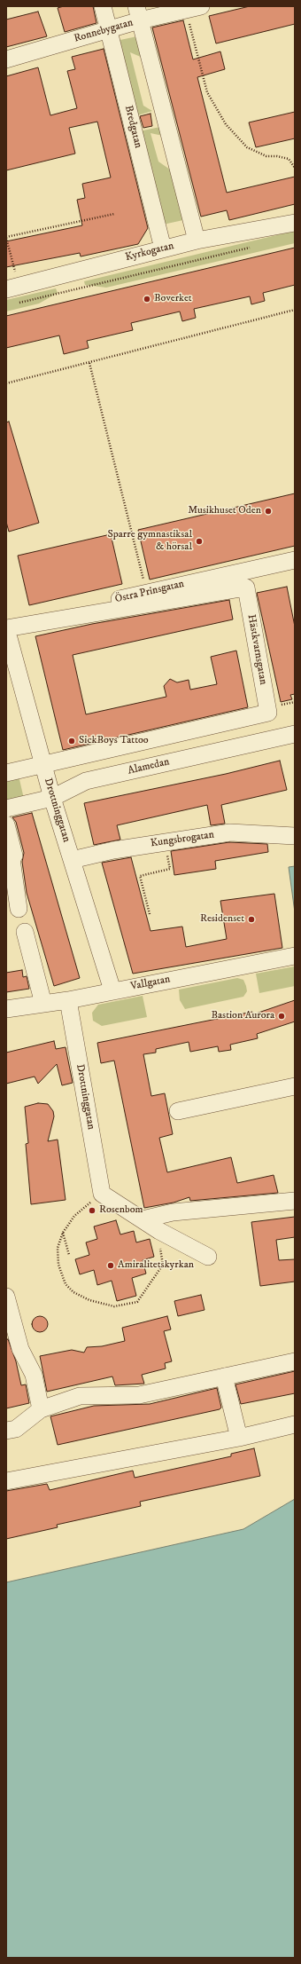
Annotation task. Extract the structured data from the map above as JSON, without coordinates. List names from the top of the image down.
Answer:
{
  "streets": {
    "street": [
      "Ronnebygatan",
      "Bredgatan",
      "Kyrkogatan",
      "Östra Prinsgatan",
      "Hästkvarnsgatan",
      "Alamedan",
      "Drottninggatan",
      "Kungsbrogatan",
      "Vallgatan"
    ]
  },
  "crossings": [
    ["Ronnebygatan", "Bredgatan"],
    ["Bredgatan", "Kyrkogatan"],
    ["Östra Prinsgatan", "Hästkvarnsgatan"],
    ["Östra Prinsgatan", "Drottninggatan"],
    ["Hästkvarnsgatan", "Drottninggatan"],
    ["Alamedan", "Drottninggatan"],
    ["Drottninggatan", "Kungsbrogatan"],
    ["Drottninggatan", "Vallgatan"]
  ],
  "places": [
    "Boverket",
    "Musikhuset Oden",
    "Sparre gymnastiksal & hörsal",
    "SickBoys Tattoo",
    "Residenset",
    "Bastion Aurora",
    "Rosenbom",
    "Amiralitetskyrkan"
  ]
}
